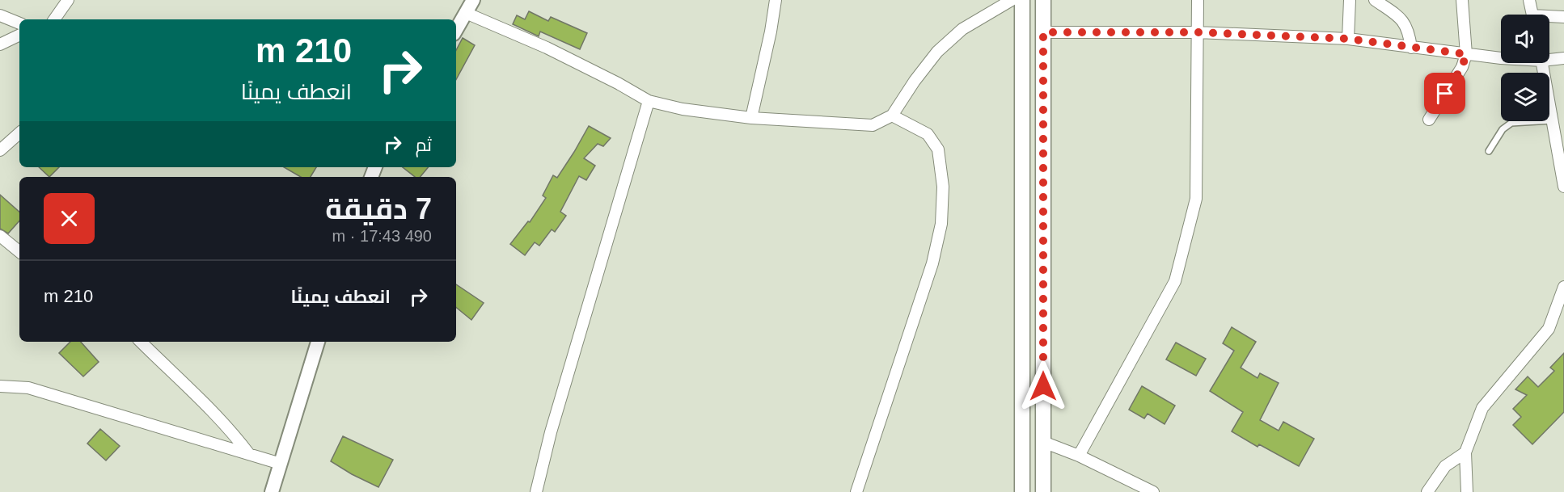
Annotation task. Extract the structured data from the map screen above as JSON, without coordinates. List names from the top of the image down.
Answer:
{
  "page": {
    "turn": ["210 m", "انعطف يمينًا"],
    "then": "ثم",
    "heading": ["7 دقيقة", "490 m · 17:43"],
    "list": [
      {
        "name": "انعطف يمينًا",
        "value": "210 m"
      }
    ]
  }
}
